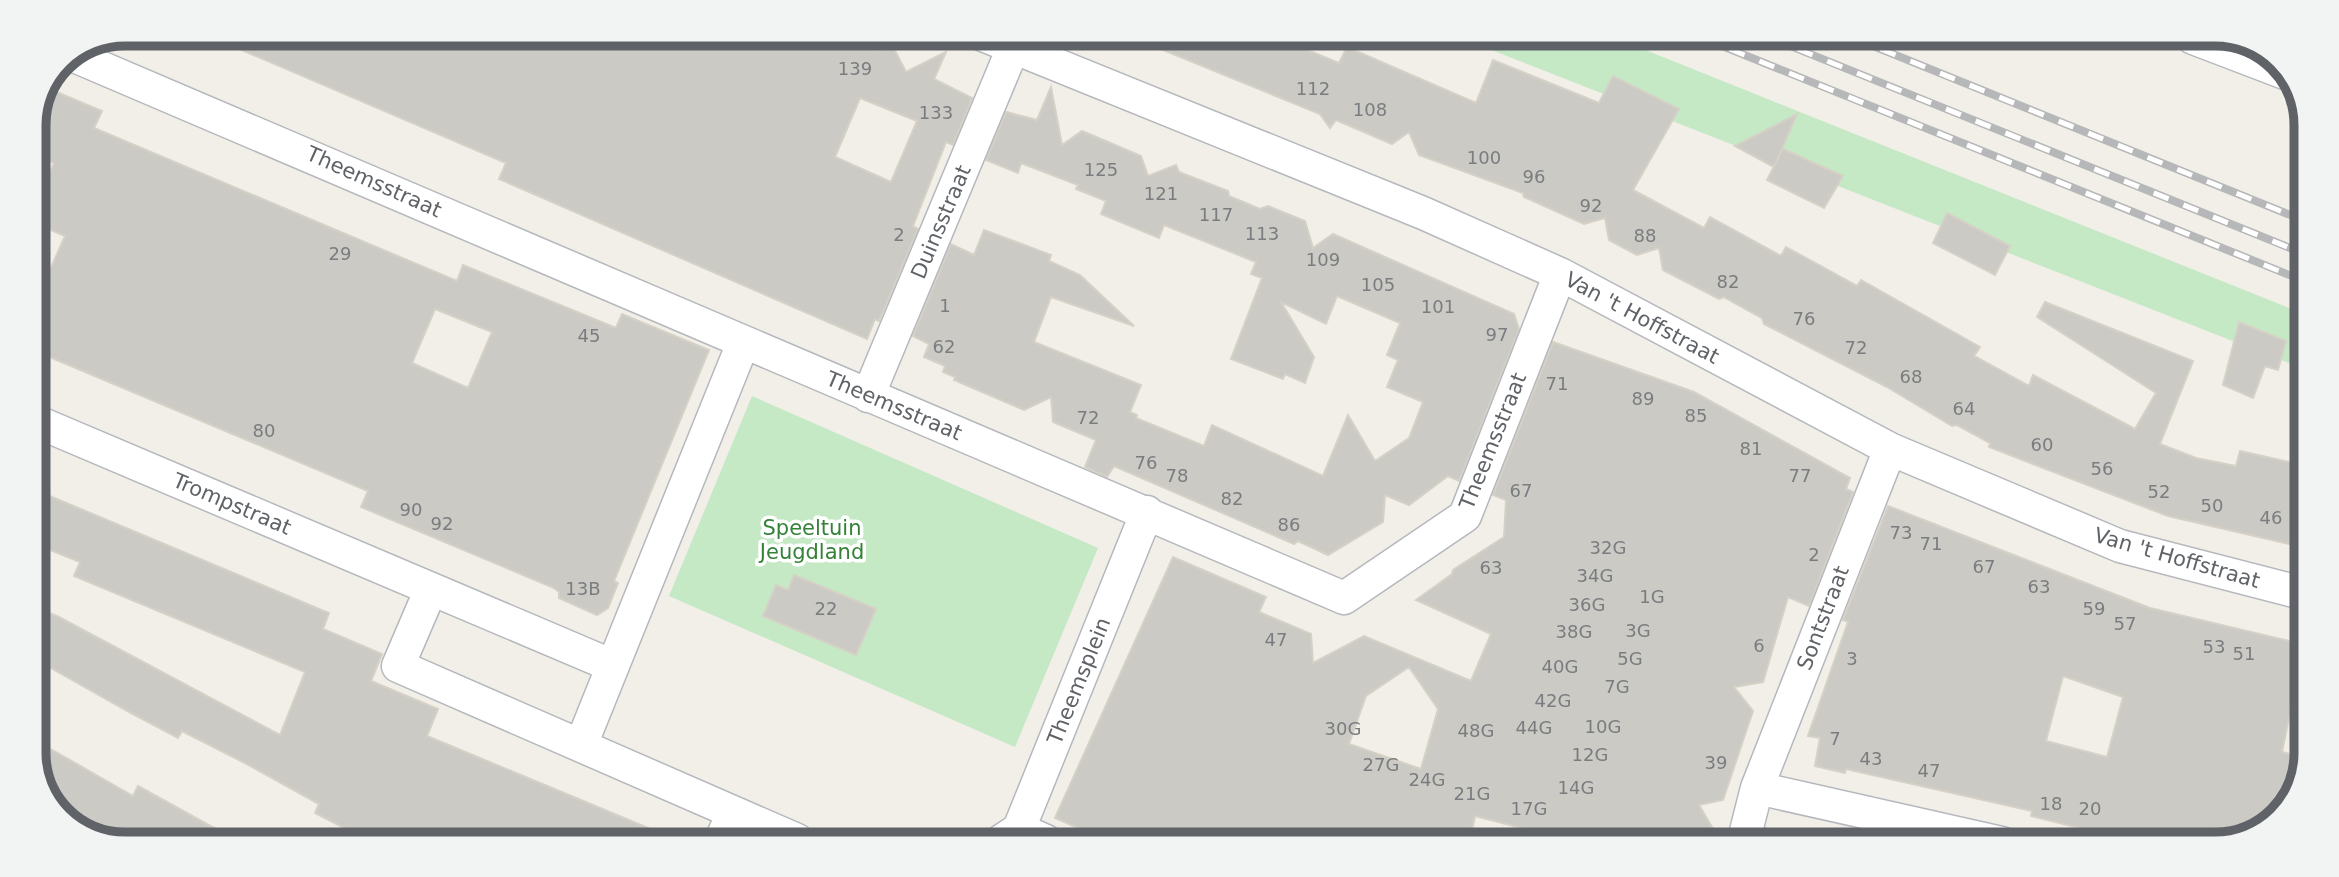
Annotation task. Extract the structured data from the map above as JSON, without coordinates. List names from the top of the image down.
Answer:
{
  "streets": {
    "street": [
      "Theemsstraat",
      "Duinsstraat",
      "Van 't Hoffstraat",
      "Trompstraat",
      "Sontstraat",
      "Theemsplein"
    ]
  },
  "crossings": [
    ["Theemsstraat", "Duinsstraat"],
    ["Theemsstraat", "Van 't Hoffstraat"],
    ["Theemsstraat", "Theemsplein"],
    ["Duinsstraat", "Van 't Hoffstraat"],
    ["Van 't Hoffstraat", "Sontstraat"]
  ],
  "parks": ["Speeltuin Jeugdland"],
  "house_numbers": [
    "139",
    "112",
    "108",
    "133",
    "100",
    "125",
    "96",
    "121",
    "92",
    "117",
    "113",
    "2",
    "88",
    "29",
    "109",
    "82",
    "105",
    "1",
    "101",
    "76",
    "97",
    "45",
    "62",
    "72",
    "68",
    "71",
    "89",
    "64",
    "85",
    "72",
    "80",
    "60",
    "81",
    "76",
    "56",
    "78",
    "77",
    "67",
    "52",
    "82",
    "50",
    "90",
    "46",
    "92",
    "86",
    "73",
    "71",
    "32G",
    "2",
    "67",
    "63",
    "34G",
    "63",
    "13B",
    "1G",
    "36G",
    "22",
    "59",
    "57",
    "3G",
    "38G",
    "47",
    "6",
    "53",
    "51",
    "5G",
    "3",
    "40G",
    "7G",
    "42G",
    "10G",
    "44G",
    "30G",
    "48G",
    "7",
    "12G",
    "43",
    "39",
    "27G",
    "47",
    "24G",
    "14G",
    "21G",
    "18",
    "17G",
    "20"
  ]
}
